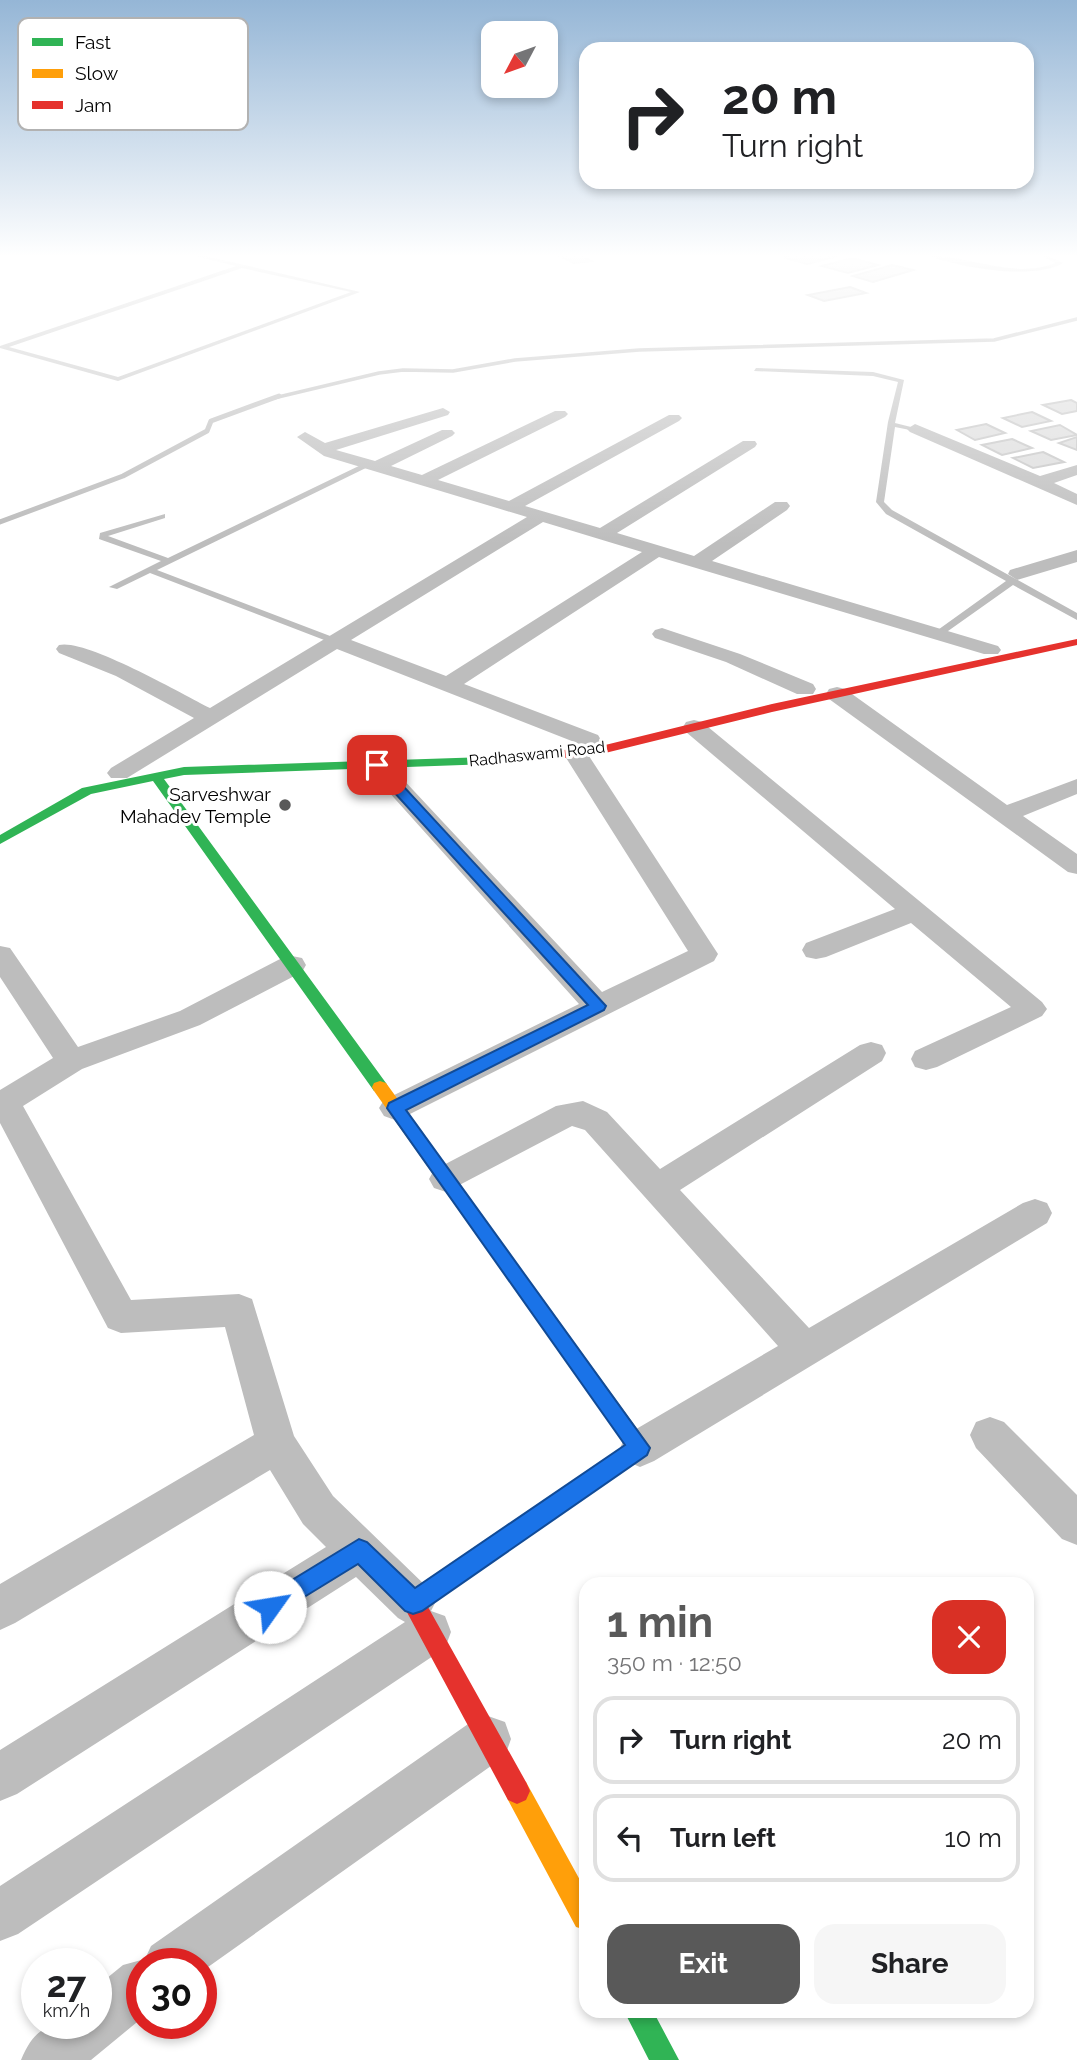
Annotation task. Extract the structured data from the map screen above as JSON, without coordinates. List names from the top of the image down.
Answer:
{
  "streets": {
    "street": ["Radhaswami Road"]
  },
  "places": ["Sarveshwar Mahadev Temple"],
  "legend": ["Fast", "Slow", "Jam"],
  "north": "bottom left",
  "page": {
    "turn": ["20 m", "Turn right"],
    "heading": ["1 min", "350 m · 12:50"],
    "list": [
      {
        "name": "Turn right",
        "value": "20 m"
      },
      {
        "name": "Turn left",
        "value": "10 m"
      }
    ],
    "buttons": ["Exit", "Share"],
    "speed": "27 km/h",
    "limit": "30"
  }
}
